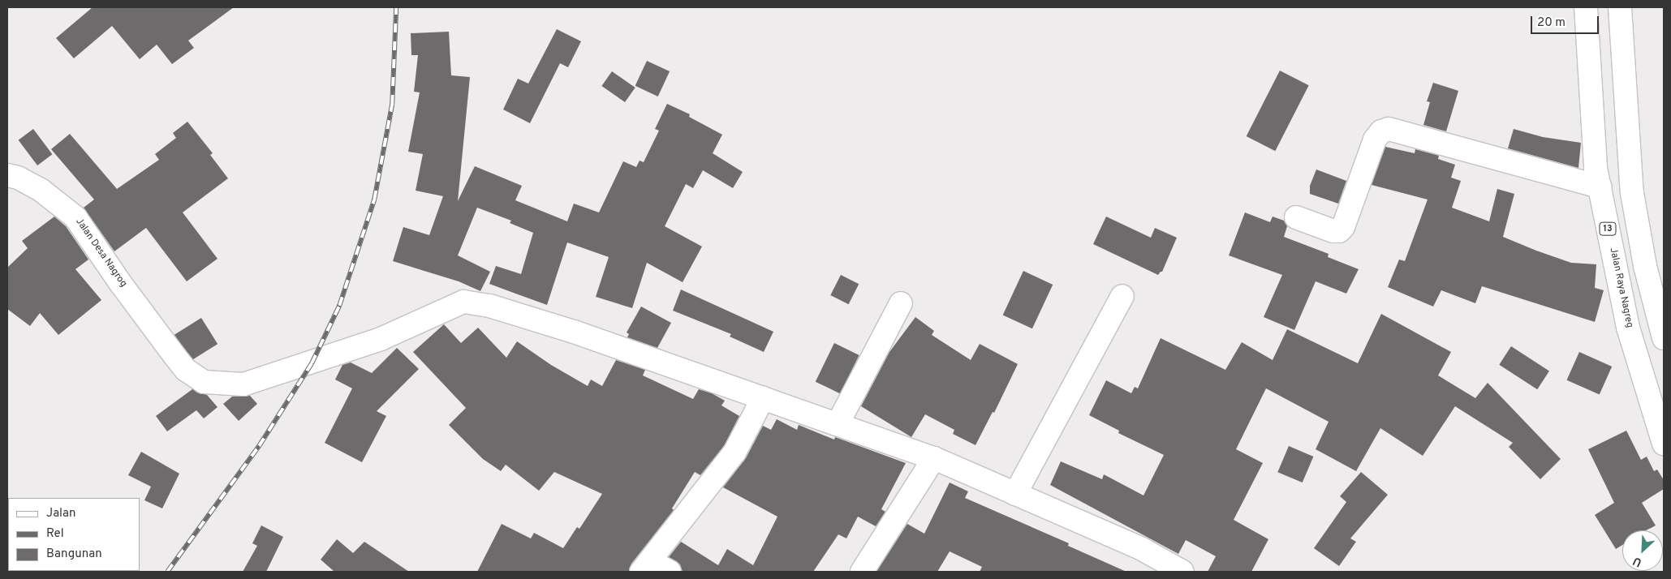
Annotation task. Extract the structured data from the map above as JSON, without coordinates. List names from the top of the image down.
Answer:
{
  "streets": {
    "main road": ["13", "Jalan Desa Nagrog", "Jalan Raya Nagreg"]
  },
  "legend": ["Jalan", "Rel", "Bangunan"],
  "scale_bar": "20 m",
  "north": "bottom left"
}
